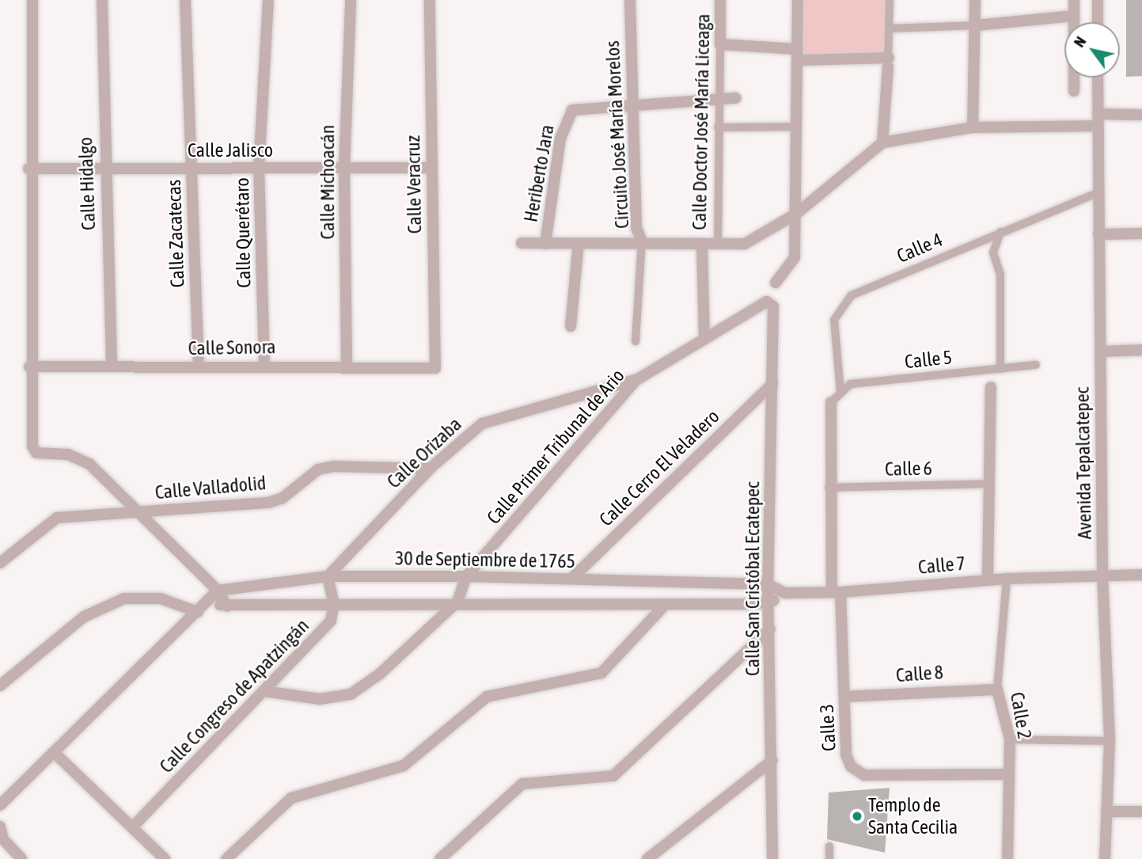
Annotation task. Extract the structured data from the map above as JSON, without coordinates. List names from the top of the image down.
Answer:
{
  "streets": {
    "street": [
      "Calle Doctor José María Liceaga",
      "Circuito José María Morelos",
      "Calle Jalisco",
      "Heriberto Jara",
      "Calle Michoacán",
      "Calle Hidalgo",
      "Calle Veracruz",
      "Calle Querétaro",
      "Calle Zacatecas",
      "Calle 4",
      "Calle Sonora",
      "Calle 5",
      "Calle Primer Tribunal de Ario",
      "Calle Orizaba",
      "Avenida Tepalcatepec",
      "Calle Cerro El Veladero",
      "Calle 6",
      "Calle Valladolid",
      "30 de Septiembre de 1765",
      "Calle 7",
      "Calle San Cristóbal Ecatepec",
      "Calle 8",
      "Calle Congreso de Apatzingán",
      "Calle 2",
      "Calle 3"
    ]
  },
  "crossings": [
    ["Calle Doctor José María Liceaga", "Circuito José María Morelos"],
    ["Circuito José María Morelos", "Heriberto Jara"],
    ["Circuito José María Morelos", "Avenida Tepalcatepec"],
    ["Calle Jalisco", "Calle Michoacán"],
    ["Calle Jalisco", "Calle Hidalgo"],
    ["Calle Jalisco", "Calle Veracruz"],
    ["Calle Jalisco", "Calle Querétaro"],
    ["Calle Jalisco", "Calle Zacatecas"],
    ["Calle Michoacán", "Calle Sonora"],
    ["Calle Hidalgo", "Calle Sonora"],
    ["Calle Veracruz", "Calle Sonora"],
    ["Calle Querétaro", "Calle Sonora"],
    ["Calle Zacatecas", "Calle Sonora"],
    ["Calle 4", "Calle 5"],
    ["Calle 4", "Avenida Tepalcatepec"],
    ["Calle 5", "Calle 3"],
    ["Calle Primer Tribunal de Ario", "Calle Orizaba"],
    ["Calle Primer Tribunal de Ario", "30 de Septiembre de 1765"],
    ["Calle Primer Tribunal de Ario", "Calle San Cristóbal Ecatepec"],
    ["Calle Orizaba", "Calle Valladolid"],
    ["Calle Orizaba", "30 de Septiembre de 1765"],
    ["Avenida Tepalcatepec", "Calle 7"],
    ["Calle Cerro El Veladero", "30 de Septiembre de 1765"],
    ["Calle Cerro El Veladero", "Calle San Cristóbal Ecatepec"],
    ["Calle 6", "Calle 3"],
    ["30 de Septiembre de 1765", "Calle 7"],
    ["30 de Septiembre de 1765", "Calle San Cristóbal Ecatepec"],
    ["Calle 7", "Calle San Cristóbal Ecatepec"],
    ["Calle 7", "Calle 2"],
    ["Calle 7", "Calle 3"],
    ["Calle 8", "Calle 2"],
    ["Calle 8", "Calle 3"],
    ["Calle 2", "Calle 3"]
  ],
  "places": ["Templo de Santa Cecilia"],
  "north": "top left"
}
